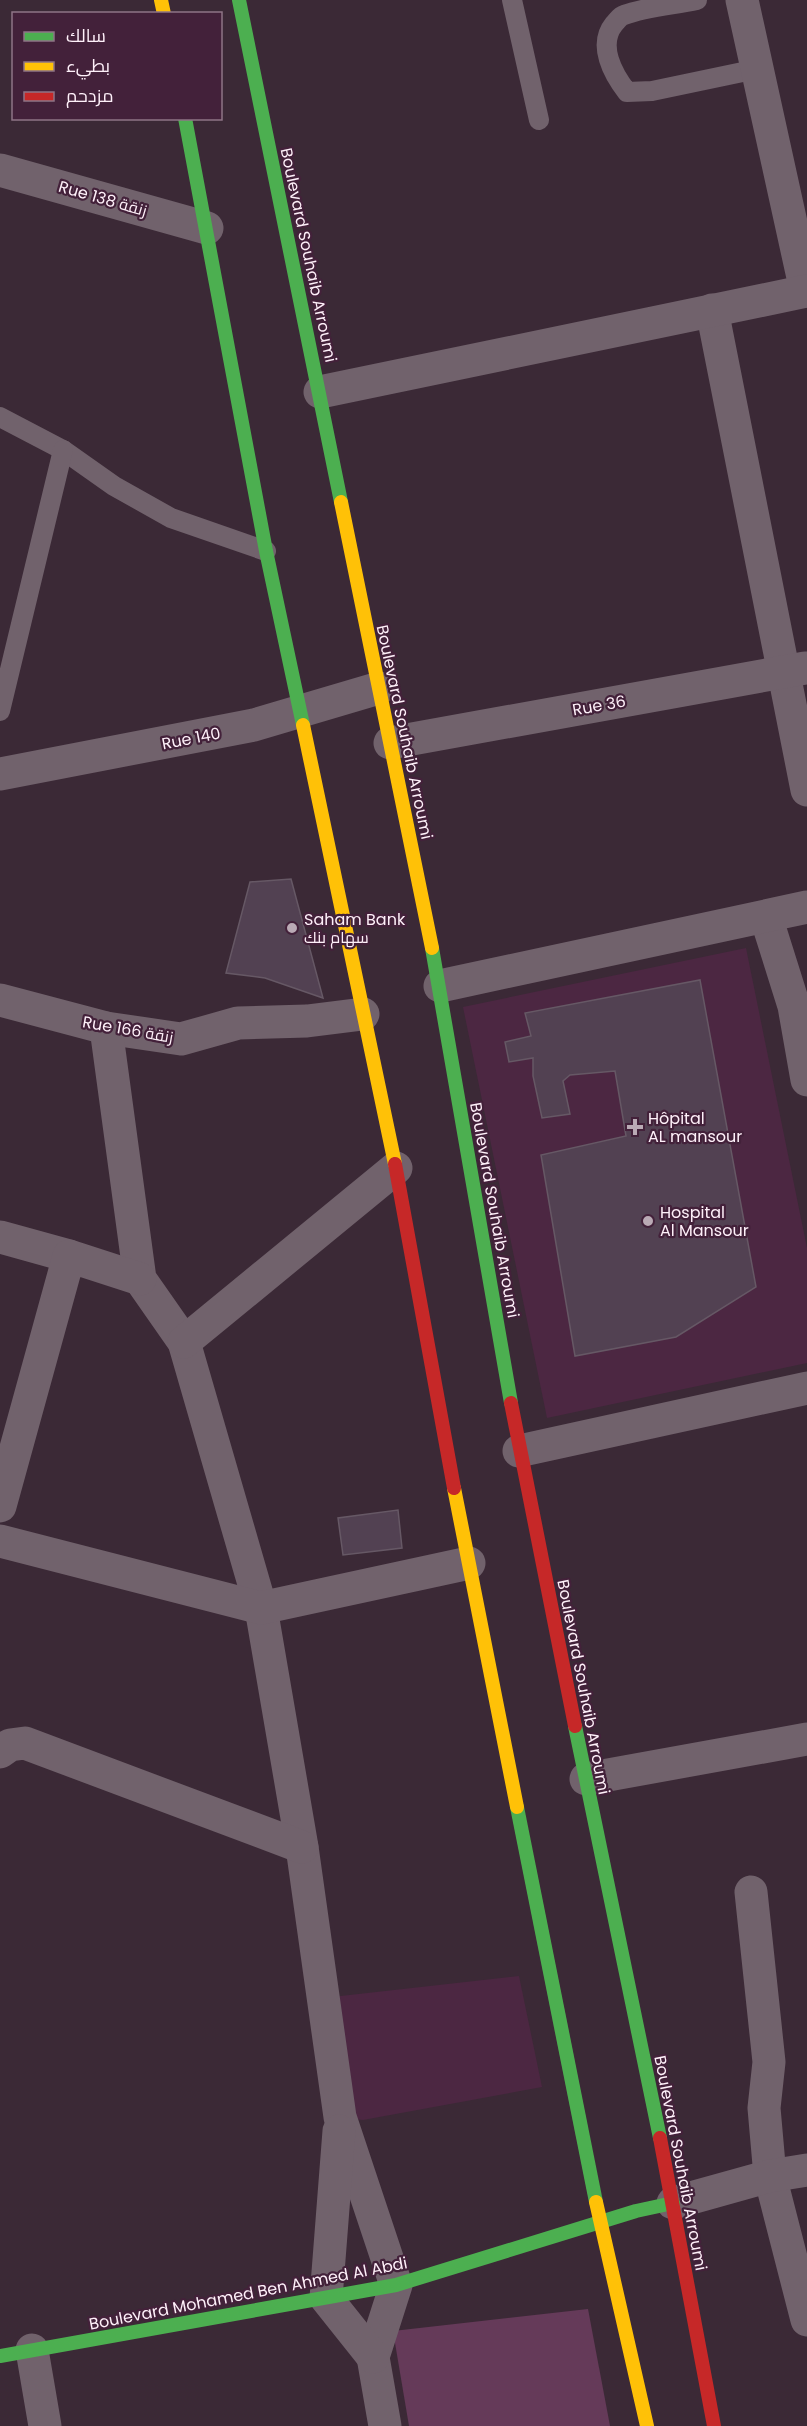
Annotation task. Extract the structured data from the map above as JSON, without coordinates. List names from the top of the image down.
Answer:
{
  "streets": {
    "street": [
      "Rue 138 زنقة",
      "Boulevard Souhaib Arroumi",
      "Rue 36",
      "Rue 140",
      "Rue 166 زنقة",
      "Boulevard Mohamed Ben Ahmed Al Abdi"
    ]
  },
  "crossings": [
    ["Boulevard Souhaib Arroumi", "Rue 36"],
    ["Boulevard Souhaib Arroumi", "Rue 140"],
    ["Boulevard Souhaib Arroumi", "Boulevard Mohamed Ben Ahmed Al Abdi"]
  ],
  "places": {
    "other": ["Saham Bank سهام بنك", "Hospital Al Mansour"],
    "health": ["Hôpital AL mansour"]
  },
  "legend": ["سالك", "بطيء", "مزدحم"]
}
